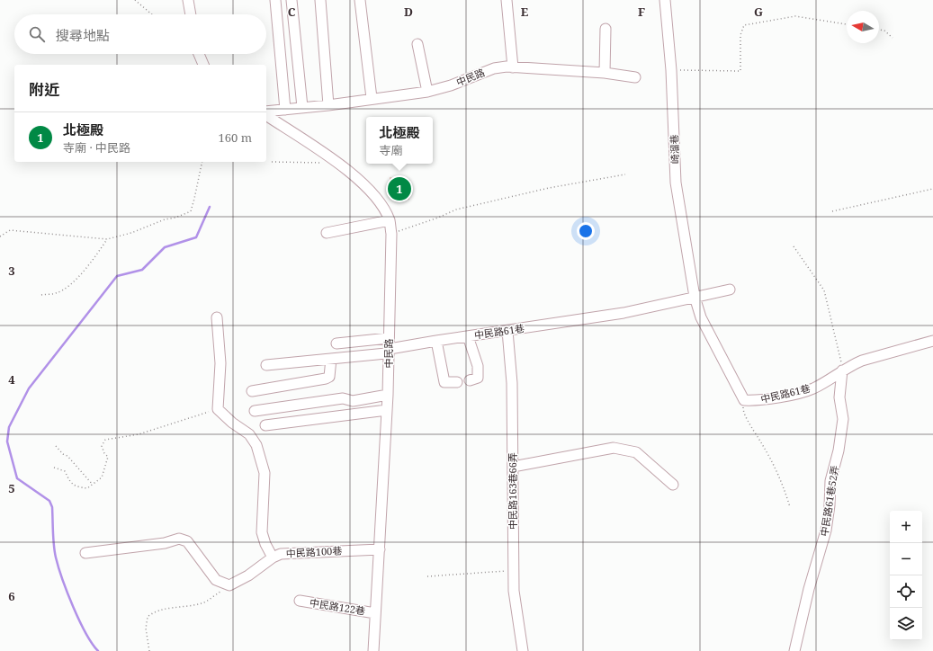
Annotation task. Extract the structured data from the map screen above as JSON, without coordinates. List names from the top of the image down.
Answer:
{
  "streets": {
    "street": [
      "中民路",
      "崎溜巷",
      "中民路61巷",
      "中民路163巷66弄",
      "中民路61巷52弄",
      "中民路100巷",
      "中民路122巷"
    ]
  },
  "crossings": [
    ["中民路", "中民路61巷"],
    ["中民路", "中民路100巷"],
    ["中民路", "中民路122巷"],
    ["崎溜巷", "中民路61巷"],
    ["中民路61巷", "中民路163巷66弄"],
    ["中民路61巷", "中民路61巷52弄"]
  ],
  "north": "left",
  "page": {
    "search": "搜尋地點",
    "heading": "附近",
    "list": [
      {
        "mark": "1",
        "name": "北極殿",
        "note": "寺廟 · 中民路",
        "value": "160 m"
      }
    ],
    "popup": ["北極殿", "寺廟"],
    "pins": "1",
    "map_buttons": ["+", "−"]
  },
  "grid": {
    "columns": [
      "C",
      "D",
      "E",
      "F",
      "G"
    ],
    "rows": [
      "3",
      "4",
      "5",
      "6"
    ]
  }
}
